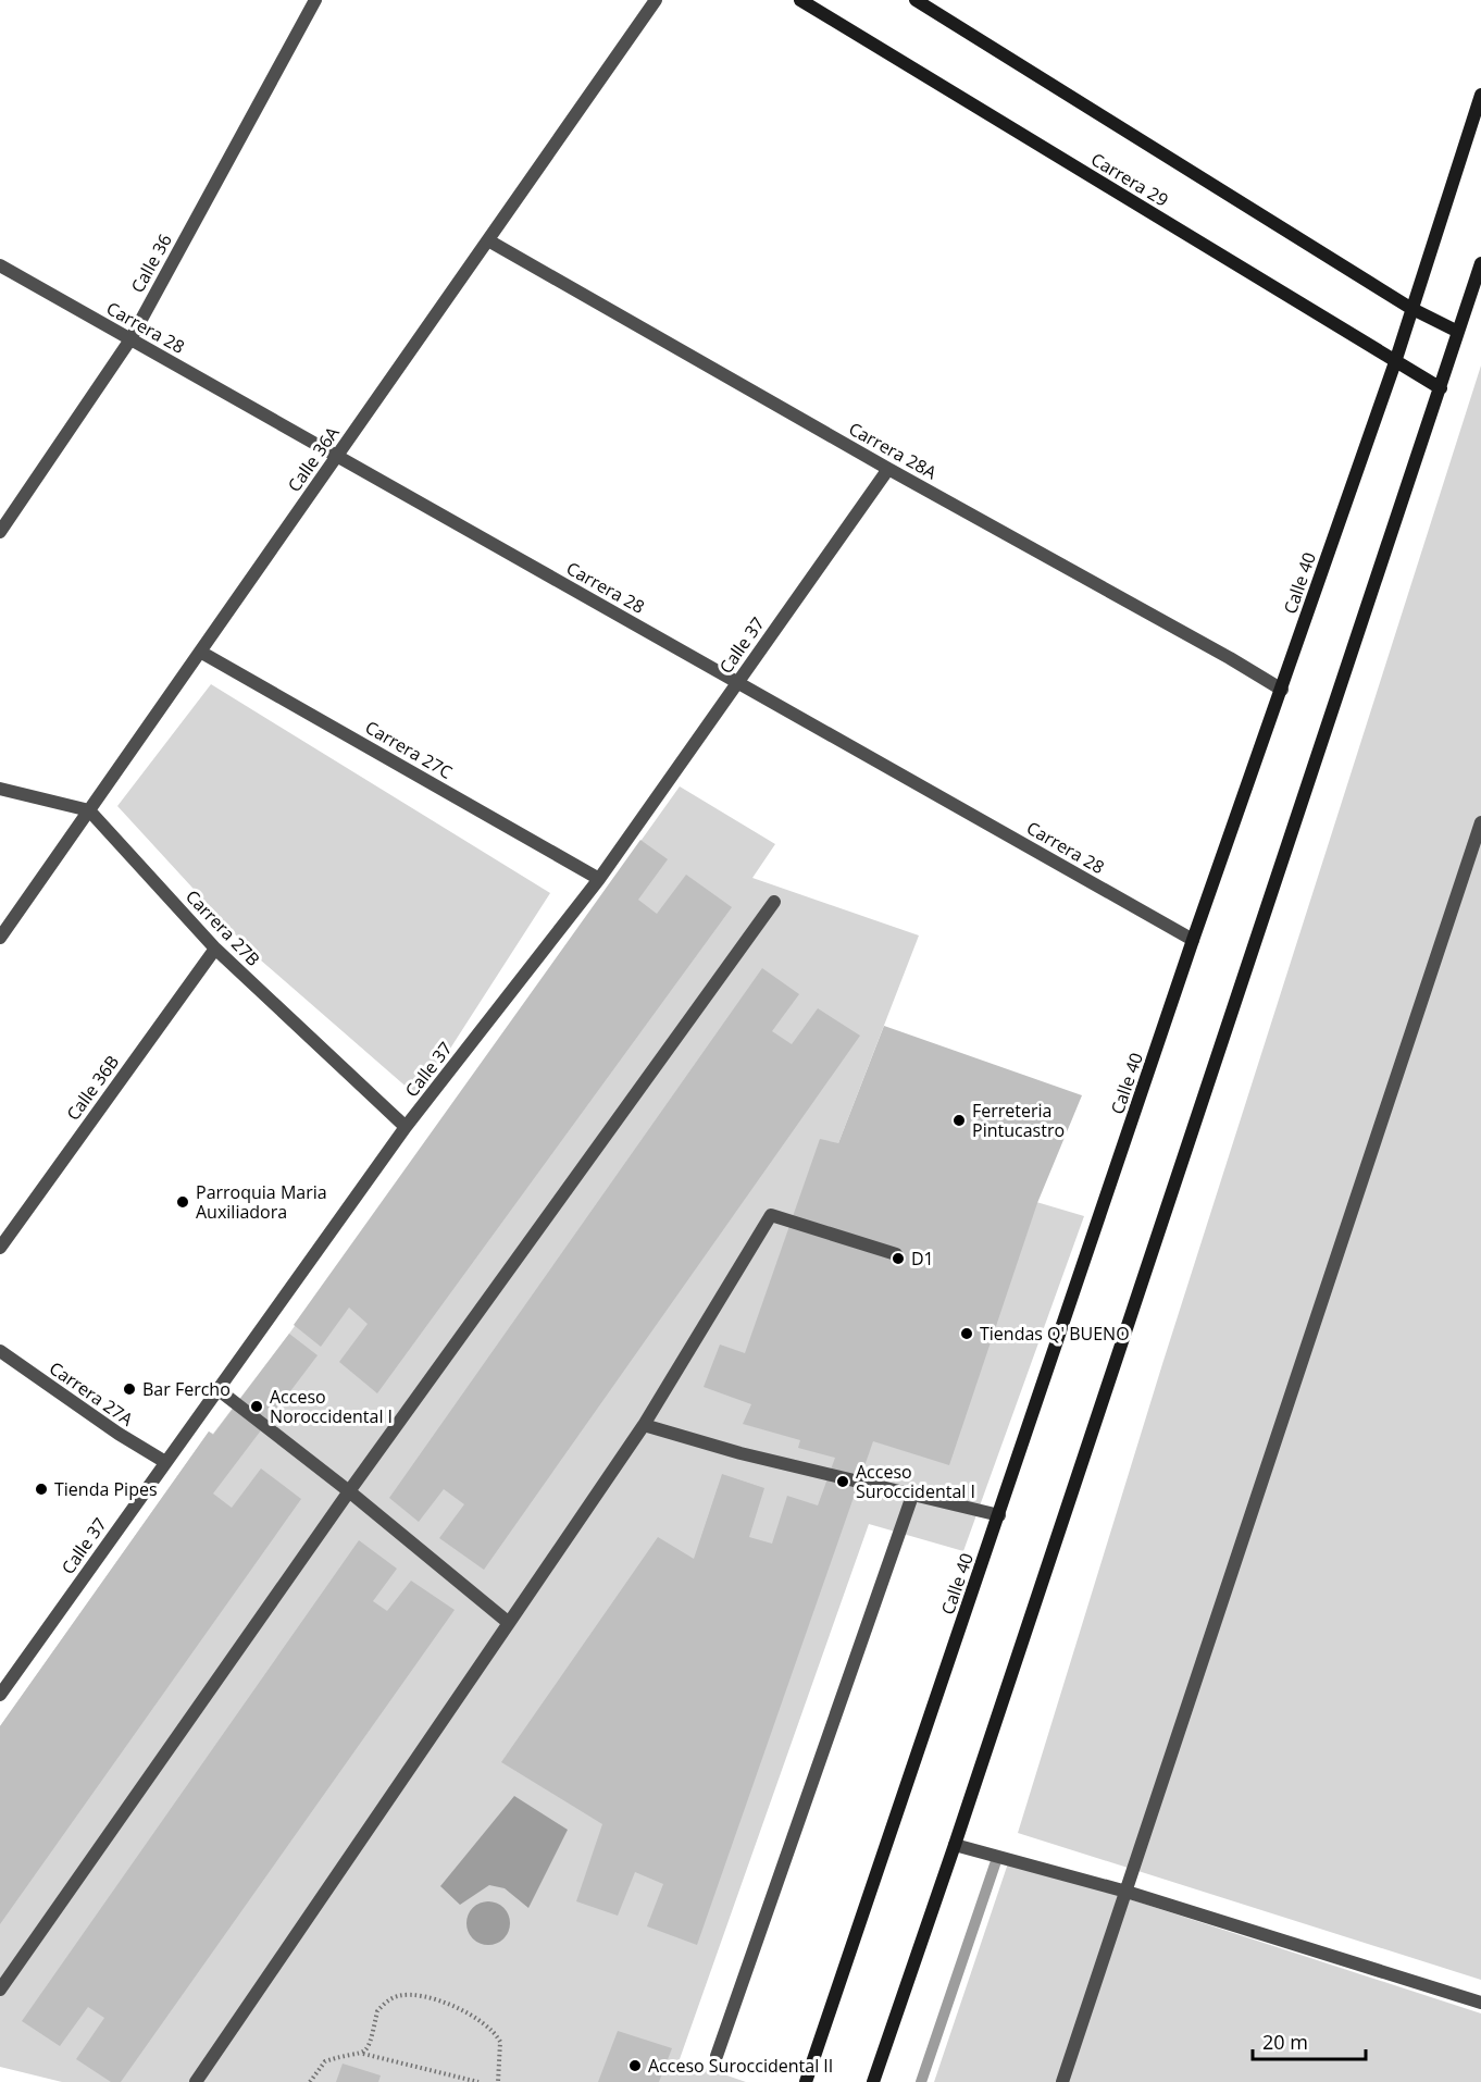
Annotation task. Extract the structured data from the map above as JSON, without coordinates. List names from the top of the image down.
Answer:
{
  "streets": {
    "main road": ["Carrera 29", "Calle 40"],
    "street": [
      "Calle 36",
      "Carrera 28",
      "Carrera 28A",
      "Calle 36A",
      "Calle 37",
      "Carrera 27C",
      "Carrera 27B",
      "Calle 36B",
      "Carrera 27A"
    ]
  },
  "crossings": [
    ["Carrera 29", "Calle 40"],
    ["Calle 36", "Carrera 28"],
    ["Carrera 28", "Calle 36A"],
    ["Carrera 28", "Calle 40"],
    ["Carrera 28", "Calle 37"],
    ["Carrera 28A", "Calle 36A"],
    ["Carrera 28A", "Calle 40"],
    ["Carrera 28A", "Calle 37"],
    ["Calle 36A", "Carrera 27C"],
    ["Calle 36A", "Carrera 27B"],
    ["Calle 37", "Carrera 27C"],
    ["Calle 37", "Carrera 27B"],
    ["Calle 37", "Carrera 27A"],
    ["Carrera 27B", "Calle 36B"]
  ],
  "places": [
    "Ferreteria Pintucastro",
    "Parroquia Maria Auxiliadora",
    "D1",
    "Tiendas Q' BUENO",
    "Bar Fercho",
    "Acceso Noroccidental I",
    "Acceso Suroccidental I",
    "Tienda Pipes",
    "Acceso Suroccidental II"
  ],
  "scale_bar": "20 m"
}
